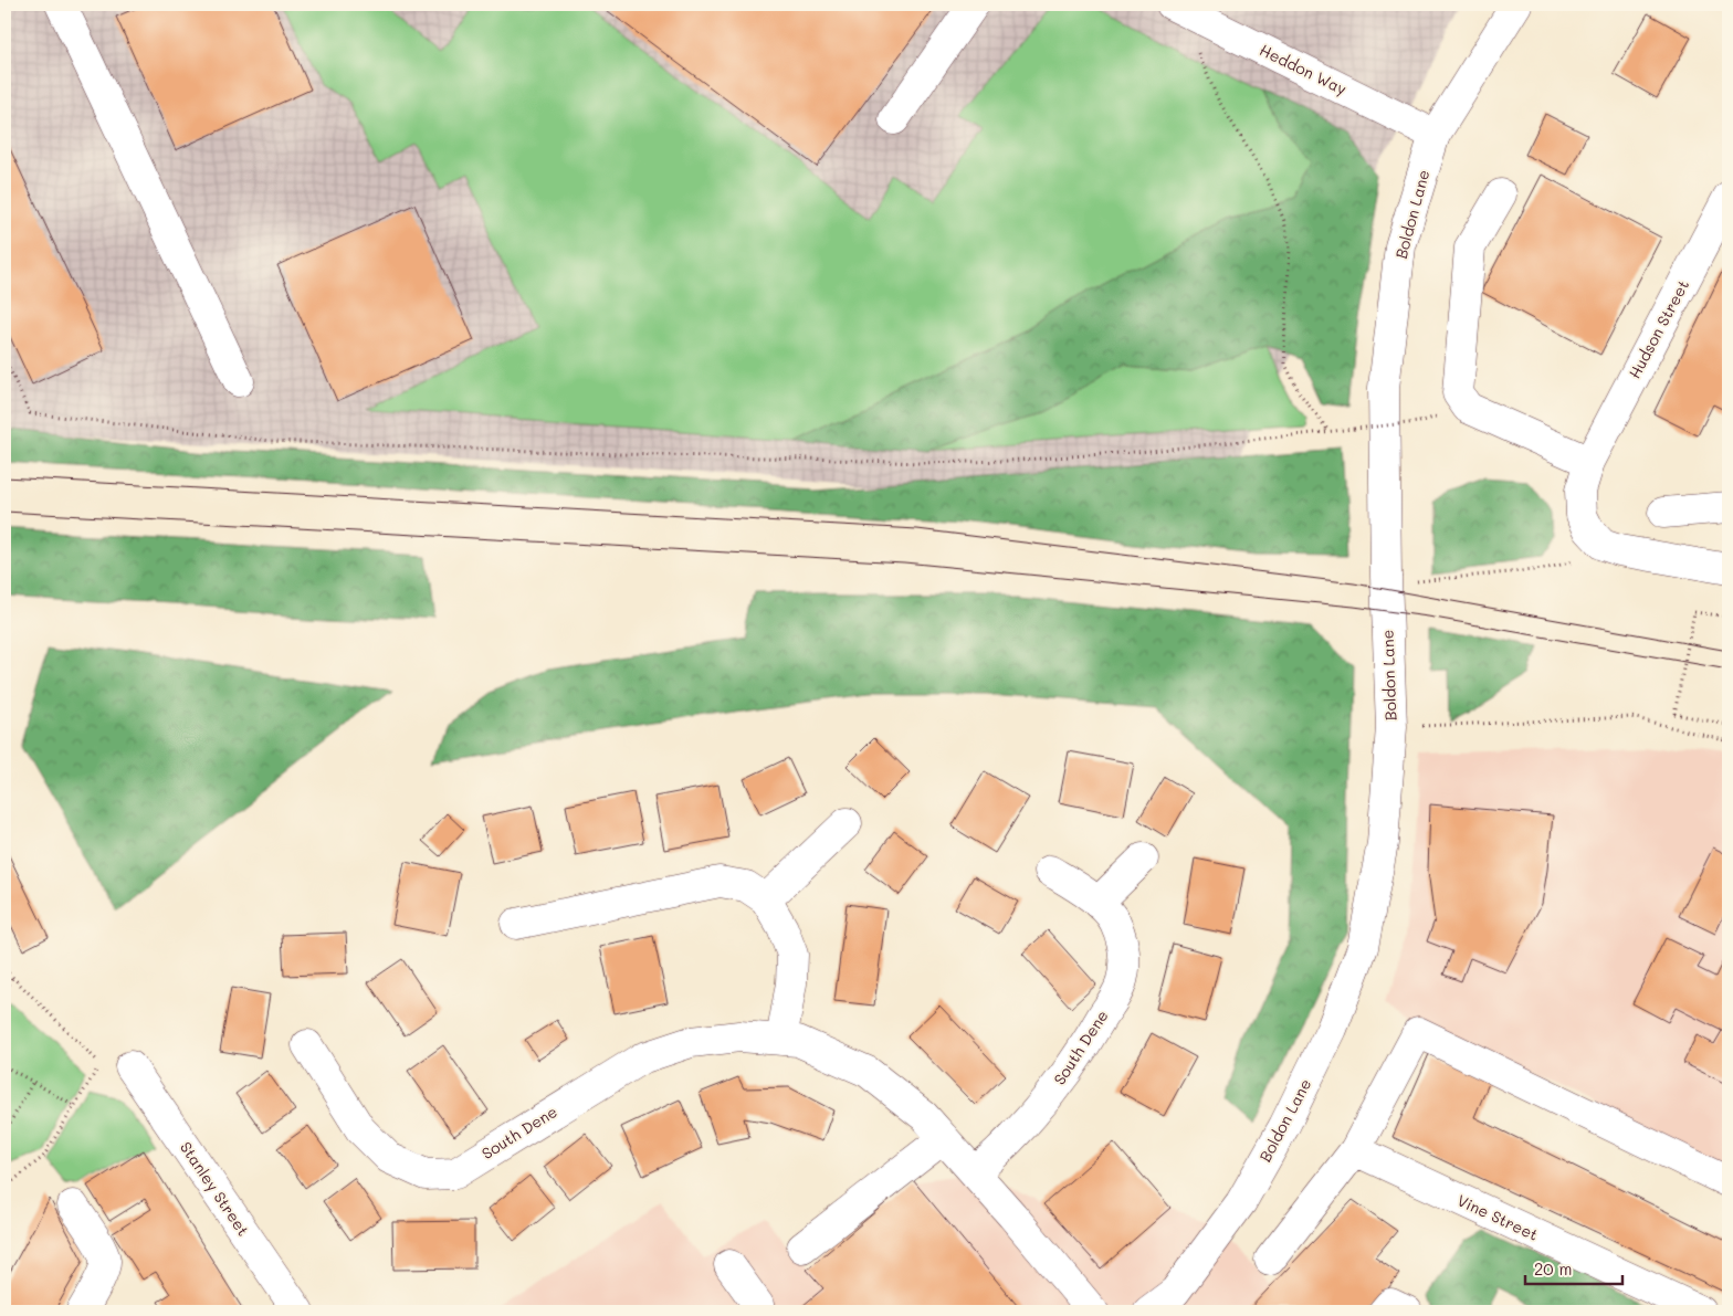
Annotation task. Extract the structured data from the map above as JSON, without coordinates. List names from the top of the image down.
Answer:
{
  "streets": {
    "street": [
      "Heddon Way",
      "Boldon Lane",
      "Hudson Street",
      "South Dene",
      "Stanley Street",
      "Vine Street"
    ]
  },
  "crossings": [
    ["Heddon Way", "Boldon Lane"]
  ],
  "scale_bar": "20 m"
}
